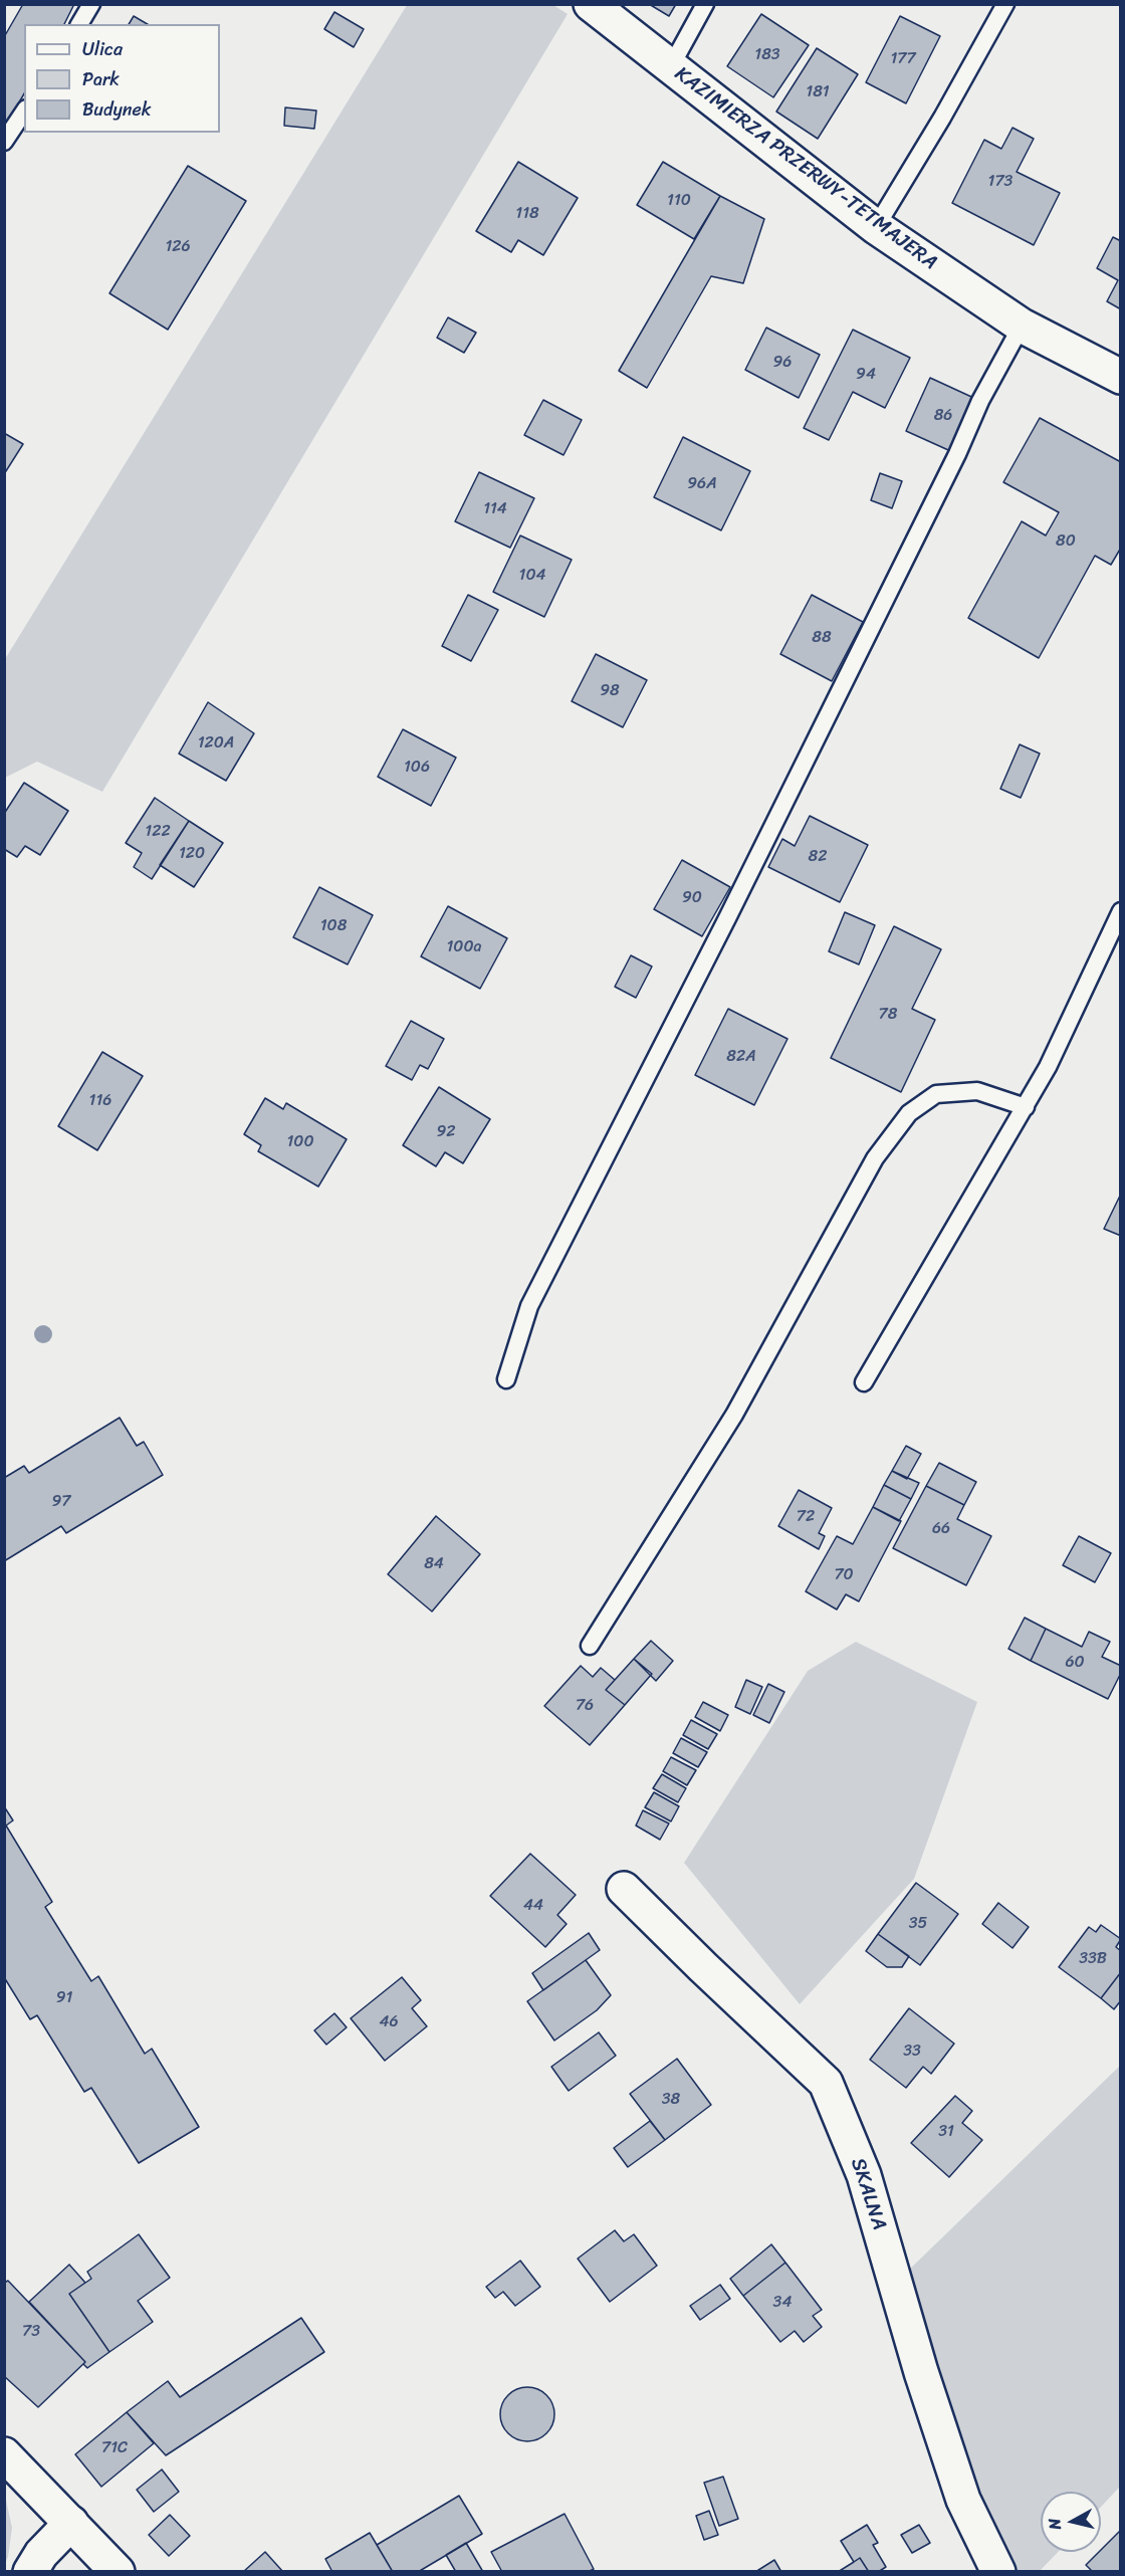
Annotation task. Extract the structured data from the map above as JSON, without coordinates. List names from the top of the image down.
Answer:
{
  "streets": {
    "street": ["KAZIMIERZA PRZERWY-TETMAJERA", "SKALNA"]
  },
  "house_numbers": [
    "183",
    "177",
    "181",
    "173",
    "110",
    "118",
    "126",
    "96",
    "94",
    "86",
    "96A",
    "114",
    "80",
    "104",
    "88",
    "98",
    "120A",
    "106",
    "122",
    "120",
    "82",
    "90",
    "108",
    "100a",
    "78",
    "82A",
    "116",
    "92",
    "100",
    "97",
    "72",
    "66",
    "84",
    "70",
    "60",
    "76",
    "44",
    "35",
    "33B",
    "91",
    "46",
    "33",
    "38",
    "31",
    "34",
    "73",
    "71C"
  ],
  "legend": ["Ulica", "Park", "Budynek"],
  "north": "left"
}
